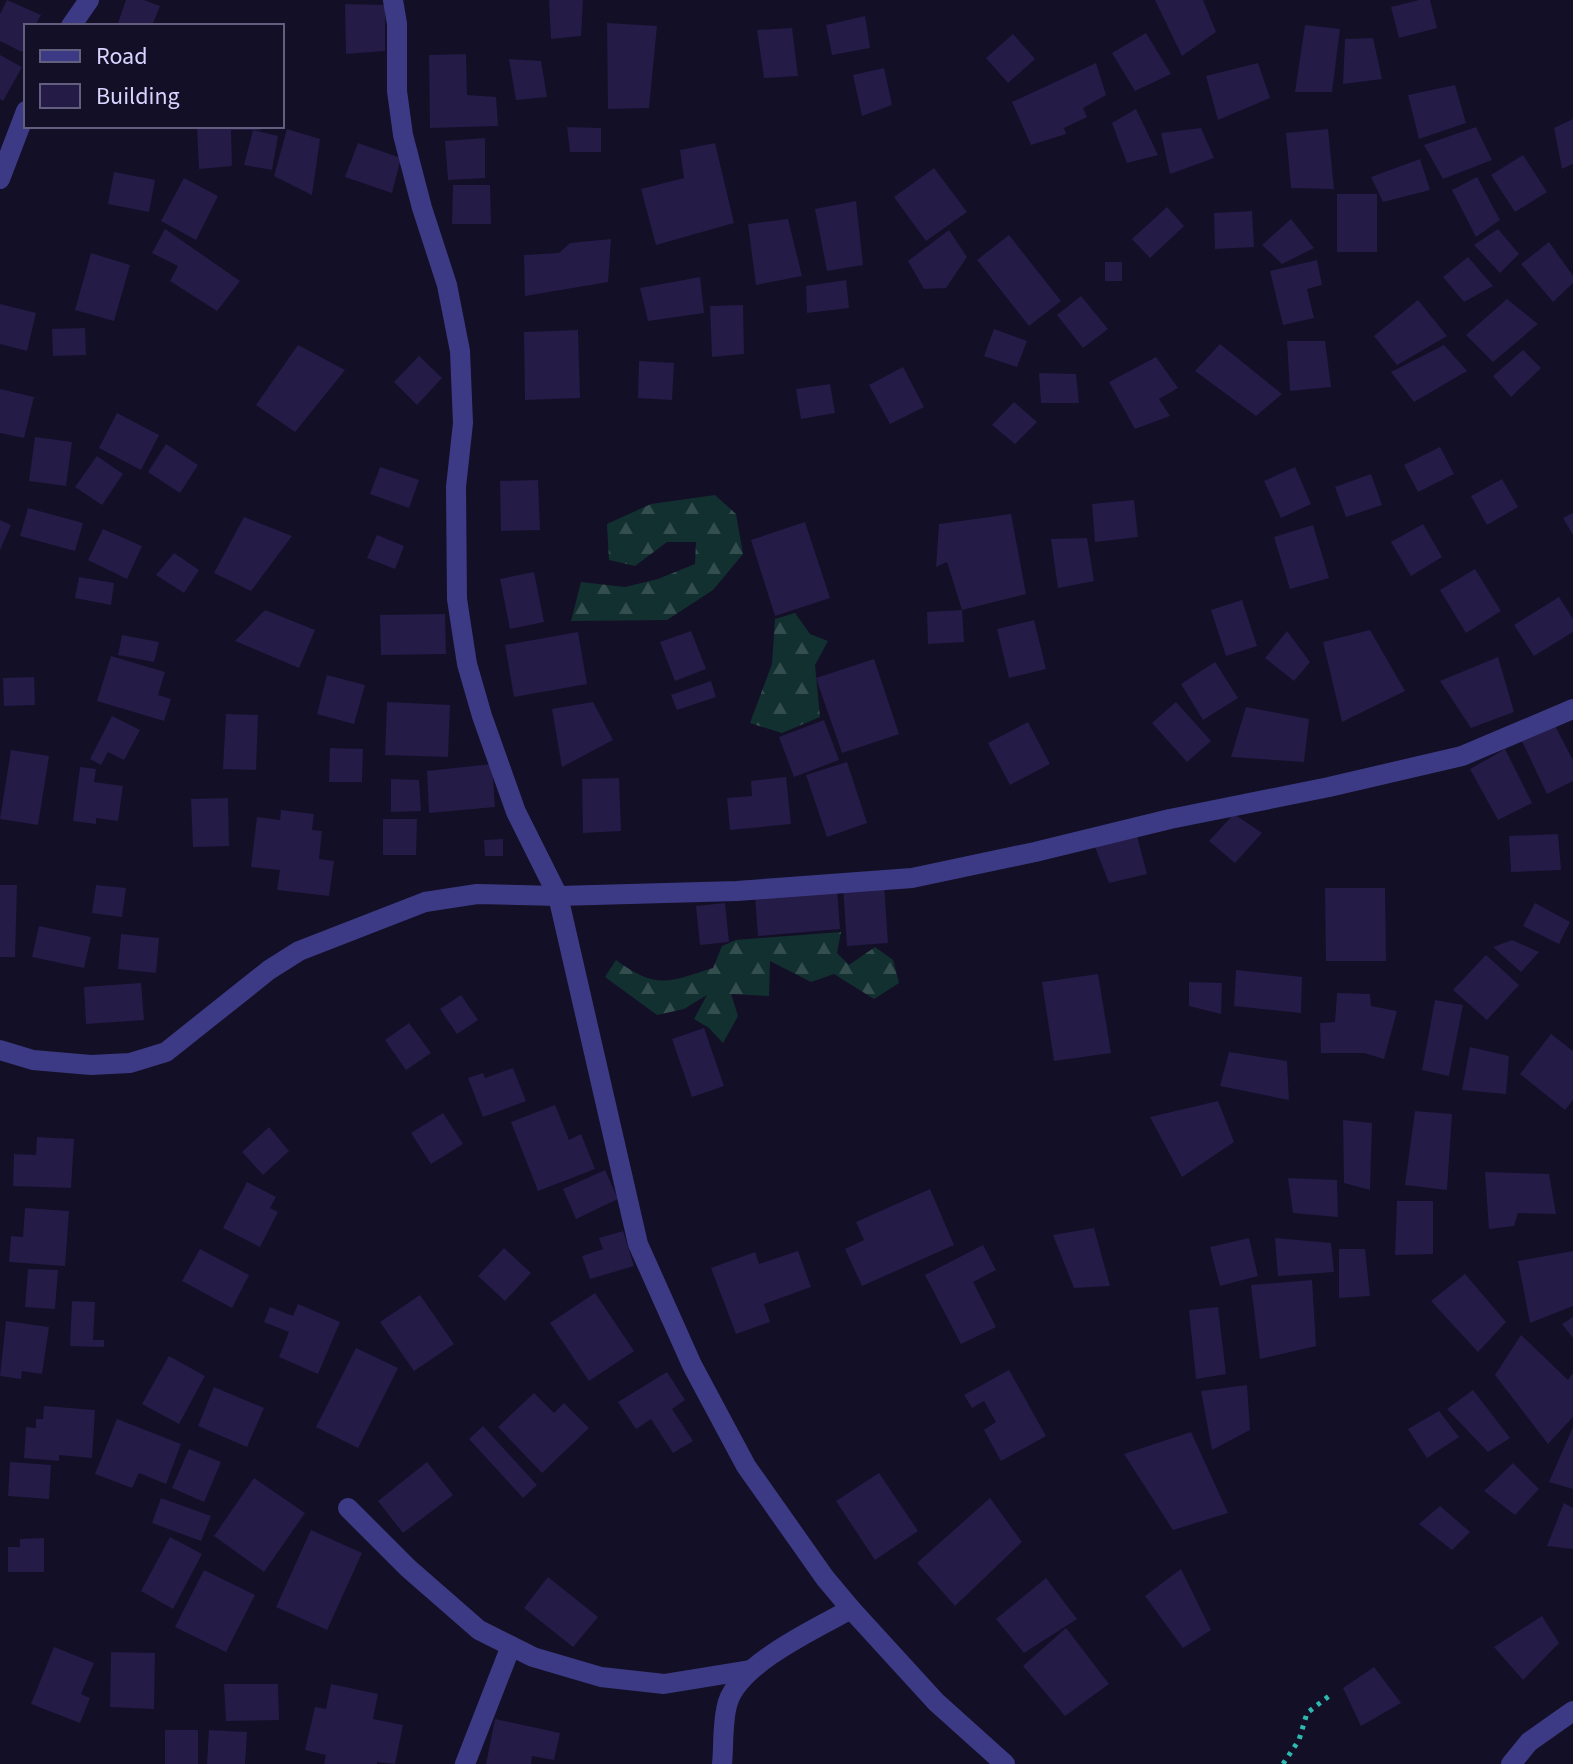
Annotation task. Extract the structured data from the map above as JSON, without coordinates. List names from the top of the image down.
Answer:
{
  "legend": ["Road", "Building"]
}
